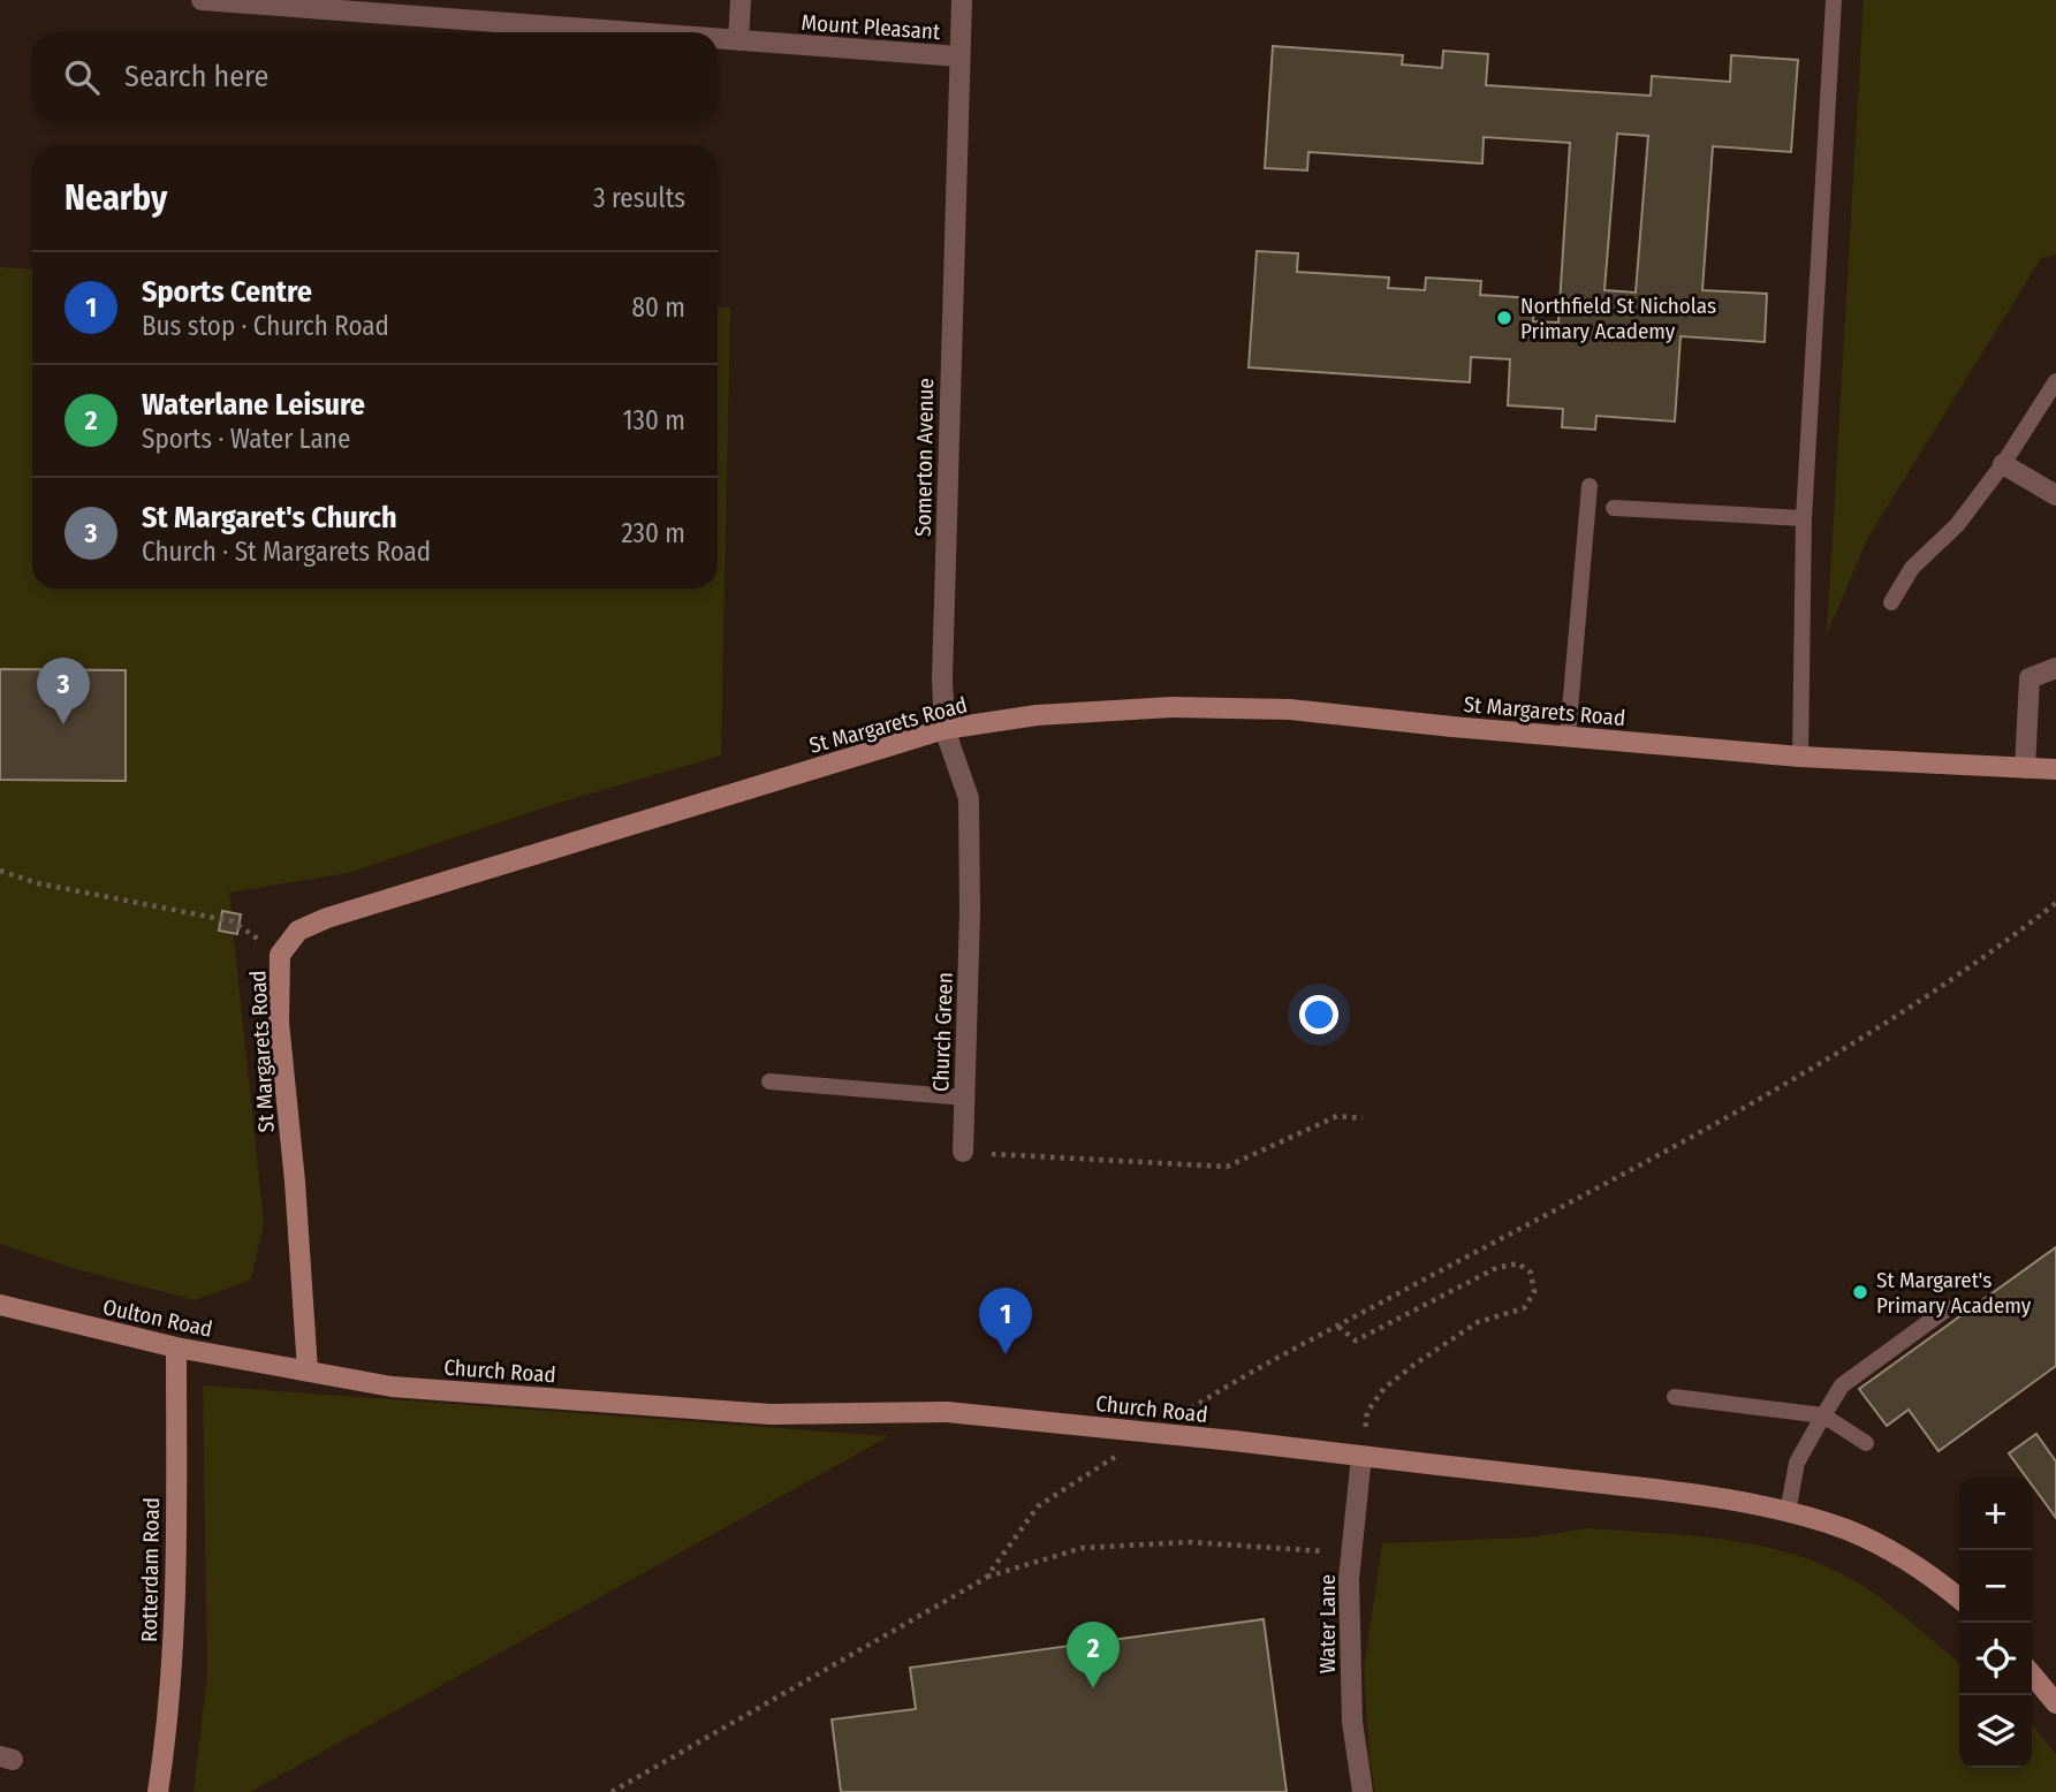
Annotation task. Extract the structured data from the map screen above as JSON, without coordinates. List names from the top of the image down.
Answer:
{
  "streets": {
    "street": [
      "Mount Pleasant",
      "Somerton Avenue",
      "St Margarets Road",
      "Church Green",
      "Oulton Road",
      "Church Road",
      "Rotterdam Road",
      "Water Lane"
    ]
  },
  "crossings": [
    ["Mount Pleasant", "Somerton Avenue"],
    ["Somerton Avenue", "St Margarets Road"],
    ["Somerton Avenue", "Church Green"],
    ["St Margarets Road", "Oulton Road"],
    ["St Margarets Road", "Church Road"],
    ["Oulton Road", "Church Road"],
    ["Oulton Road", "Rotterdam Road"],
    ["Church Road", "Water Lane"]
  ],
  "places": ["Northfield St Nicholas Primary Academy", "St Margaret's Primary Academy"],
  "page": {
    "search": "Search here",
    "heading": ["Nearby", "3 results"],
    "list": [
      {
        "mark": "1",
        "name": "Sports Centre",
        "note": "Bus stop · Church Road",
        "value": "80 m"
      },
      {
        "mark": "2",
        "name": "Waterlane Leisure",
        "note": "Sports · Water Lane",
        "value": "130 m"
      },
      {
        "mark": "3",
        "name": "St Margaret's Church",
        "note": "Church · St Margarets Road",
        "value": "230 m"
      }
    ],
    "pins": ["3", "1", "2"],
    "map_buttons": ["+", "−"]
  }
}
